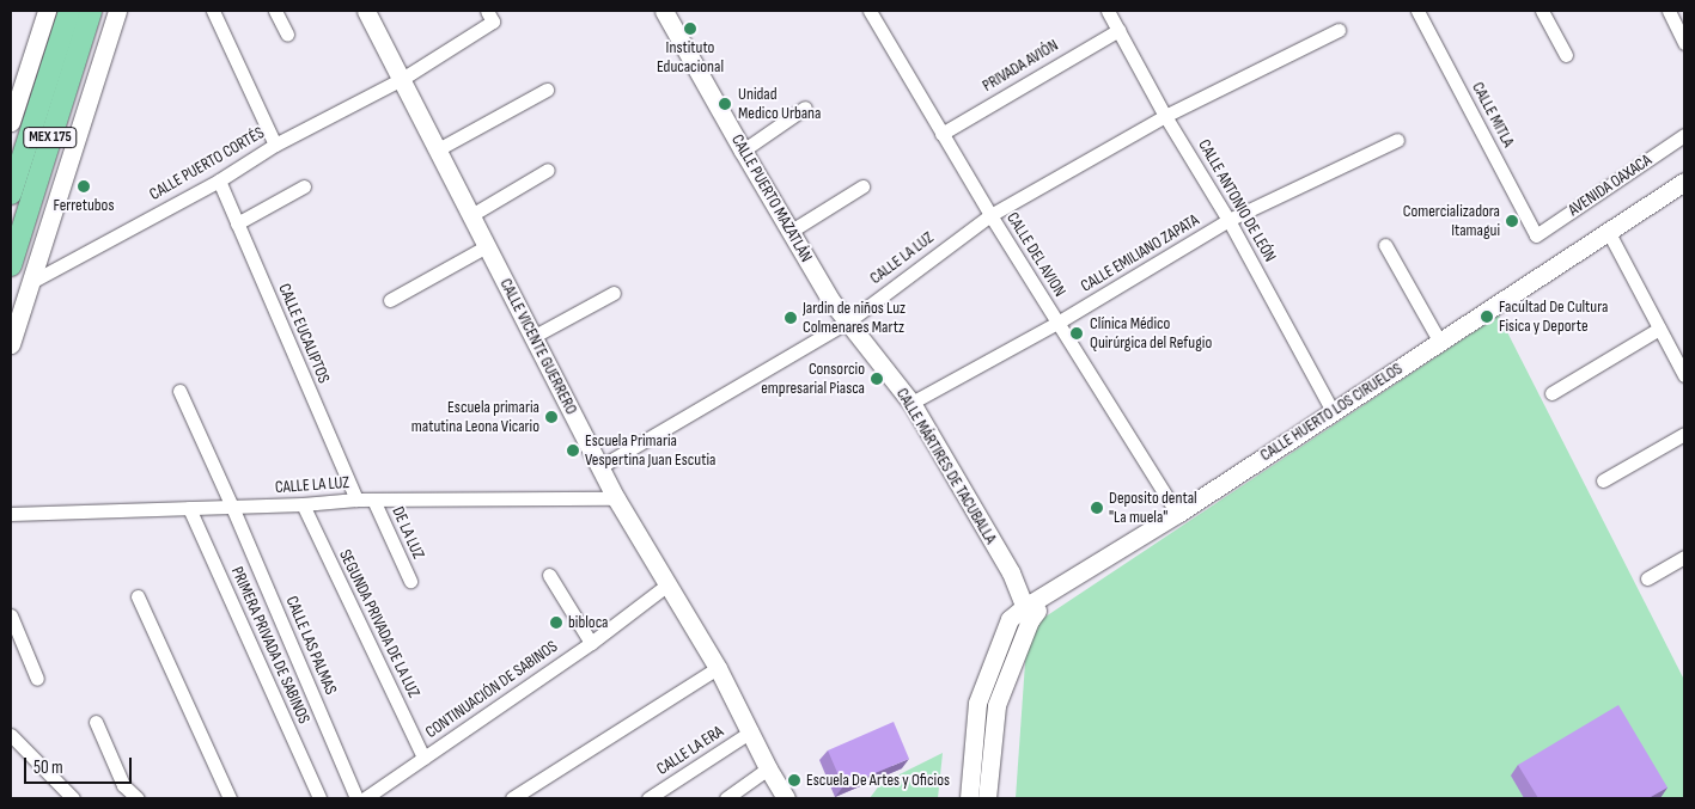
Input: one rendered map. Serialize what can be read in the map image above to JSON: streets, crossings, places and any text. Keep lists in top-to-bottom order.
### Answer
{
  "streets": {
    "main road": ["MEX 175"],
    "street": [
      "PRIVADA AVIÓN",
      "CALLE MITLA",
      "CALLE PUERTO CORTÉS",
      "AVENIDA OAXACA",
      "CALLE PUERTO MAZATLÁN",
      "CALLE ANTONIO DE LEÓN",
      "CALLE EMILIANO ZAPATA",
      "CALLE DEL AVION",
      "CALLE LA LUZ",
      "CALLE EUCALIPTOS",
      "CALLE VICENTE GUERRERO",
      "CALLE HUERTO LOS CIRUELOS",
      "CALLE MÁRTIRES DE TACUBALLA",
      "DE LA LUZ",
      "SEGUNDA PRIVADA DE LA LUZ",
      "PRIMERA PRIVADA DE SABINOS",
      "CALLE LAS PALMAS",
      "CONTINUACIÓN DE SABINOS",
      "CALLE LA ERA"
    ]
  },
  "crossings": [
    ["PRIVADA AVIÓN", "CALLE ANTONIO DE LEÓN"],
    ["PRIVADA AVIÓN", "CALLE DEL AVION"],
    ["CALLE MITLA", "AVENIDA OAXACA"],
    ["CALLE PUERTO CORTÉS", "CALLE EUCALIPTOS"],
    ["CALLE PUERTO CORTÉS", "CALLE VICENTE GUERRERO"],
    ["CALLE PUERTO MAZATLÁN", "CALLE LA LUZ"],
    ["CALLE PUERTO MAZATLÁN", "CALLE MÁRTIRES DE TACUBALLA"],
    ["CALLE ANTONIO DE LEÓN", "CALLE EMILIANO ZAPATA"],
    ["CALLE ANTONIO DE LEÓN", "CALLE LA LUZ"],
    ["CALLE ANTONIO DE LEÓN", "CALLE HUERTO LOS CIRUELOS"],
    ["CALLE EMILIANO ZAPATA", "CALLE DEL AVION"],
    ["CALLE EMILIANO ZAPATA", "CALLE MÁRTIRES DE TACUBALLA"],
    ["CALLE DEL AVION", "CALLE LA LUZ"],
    ["CALLE DEL AVION", "CALLE HUERTO LOS CIRUELOS"],
    ["CALLE LA LUZ", "CALLE EUCALIPTOS"],
    ["CALLE LA LUZ", "CALLE VICENTE GUERRERO"],
    ["CALLE LA LUZ", "CALLE MÁRTIRES DE TACUBALLA"],
    ["CALLE LA LUZ", "DE LA LUZ"],
    ["CALLE LA LUZ", "SEGUNDA PRIVADA DE LA LUZ"],
    ["CALLE LA LUZ", "PRIMERA PRIVADA DE SABINOS"],
    ["CALLE LA LUZ", "CALLE LAS PALMAS"],
    ["CALLE VICENTE GUERRERO", "CONTINUACIÓN DE SABINOS"],
    ["CALLE VICENTE GUERRERO", "CALLE LA ERA"],
    ["CALLE HUERTO LOS CIRUELOS", "CALLE MÁRTIRES DE TACUBALLA"],
    ["SEGUNDA PRIVADA DE LA LUZ", "CONTINUACIÓN DE SABINOS"]
  ],
  "places": [
    "Instituto Educacional",
    "Unidad Medico Urbana",
    "Ferretubos",
    "Comercializadora Itamagui",
    "Facultad De Cultura Fisica y Deporte",
    "Jardin de niños Luz Colmenares Martz",
    "Clínica Médico Quirúrgica del Refugio",
    "Consorcio empresarial Piasca",
    "Escuela primaria matutina Leona Vicario",
    "Escuela Primaria Vespertina Juan Escutia",
    "Deposito dental \"La muela\"",
    "bibloca",
    "Escuela De Artes y Oficios"
  ],
  "scale_bar": "50 m"
}
